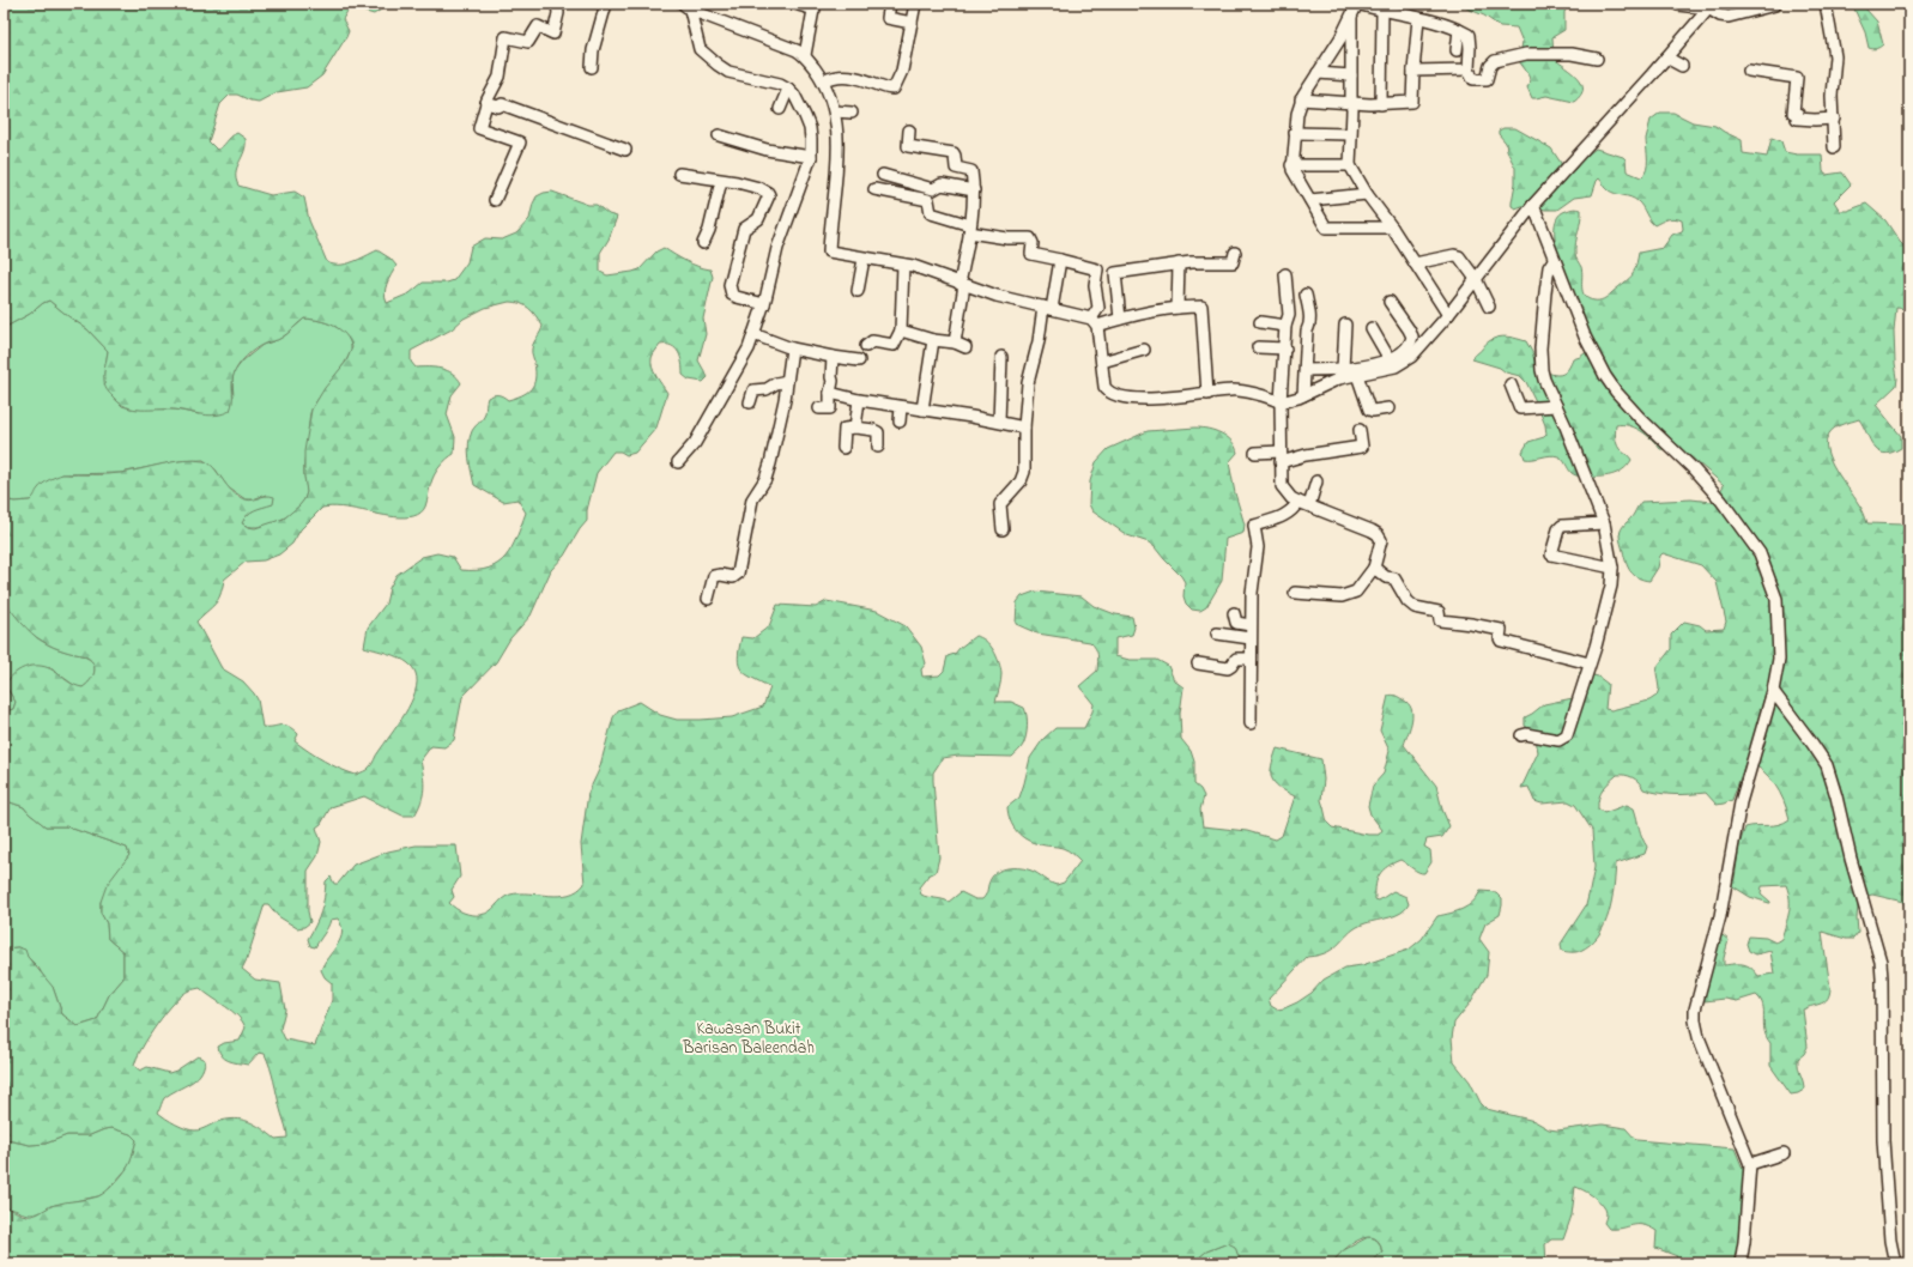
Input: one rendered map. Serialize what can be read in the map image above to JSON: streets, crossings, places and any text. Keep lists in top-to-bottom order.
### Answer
{
  "parks": ["Kawasan Bukit Barisan Baleendah"]
}
